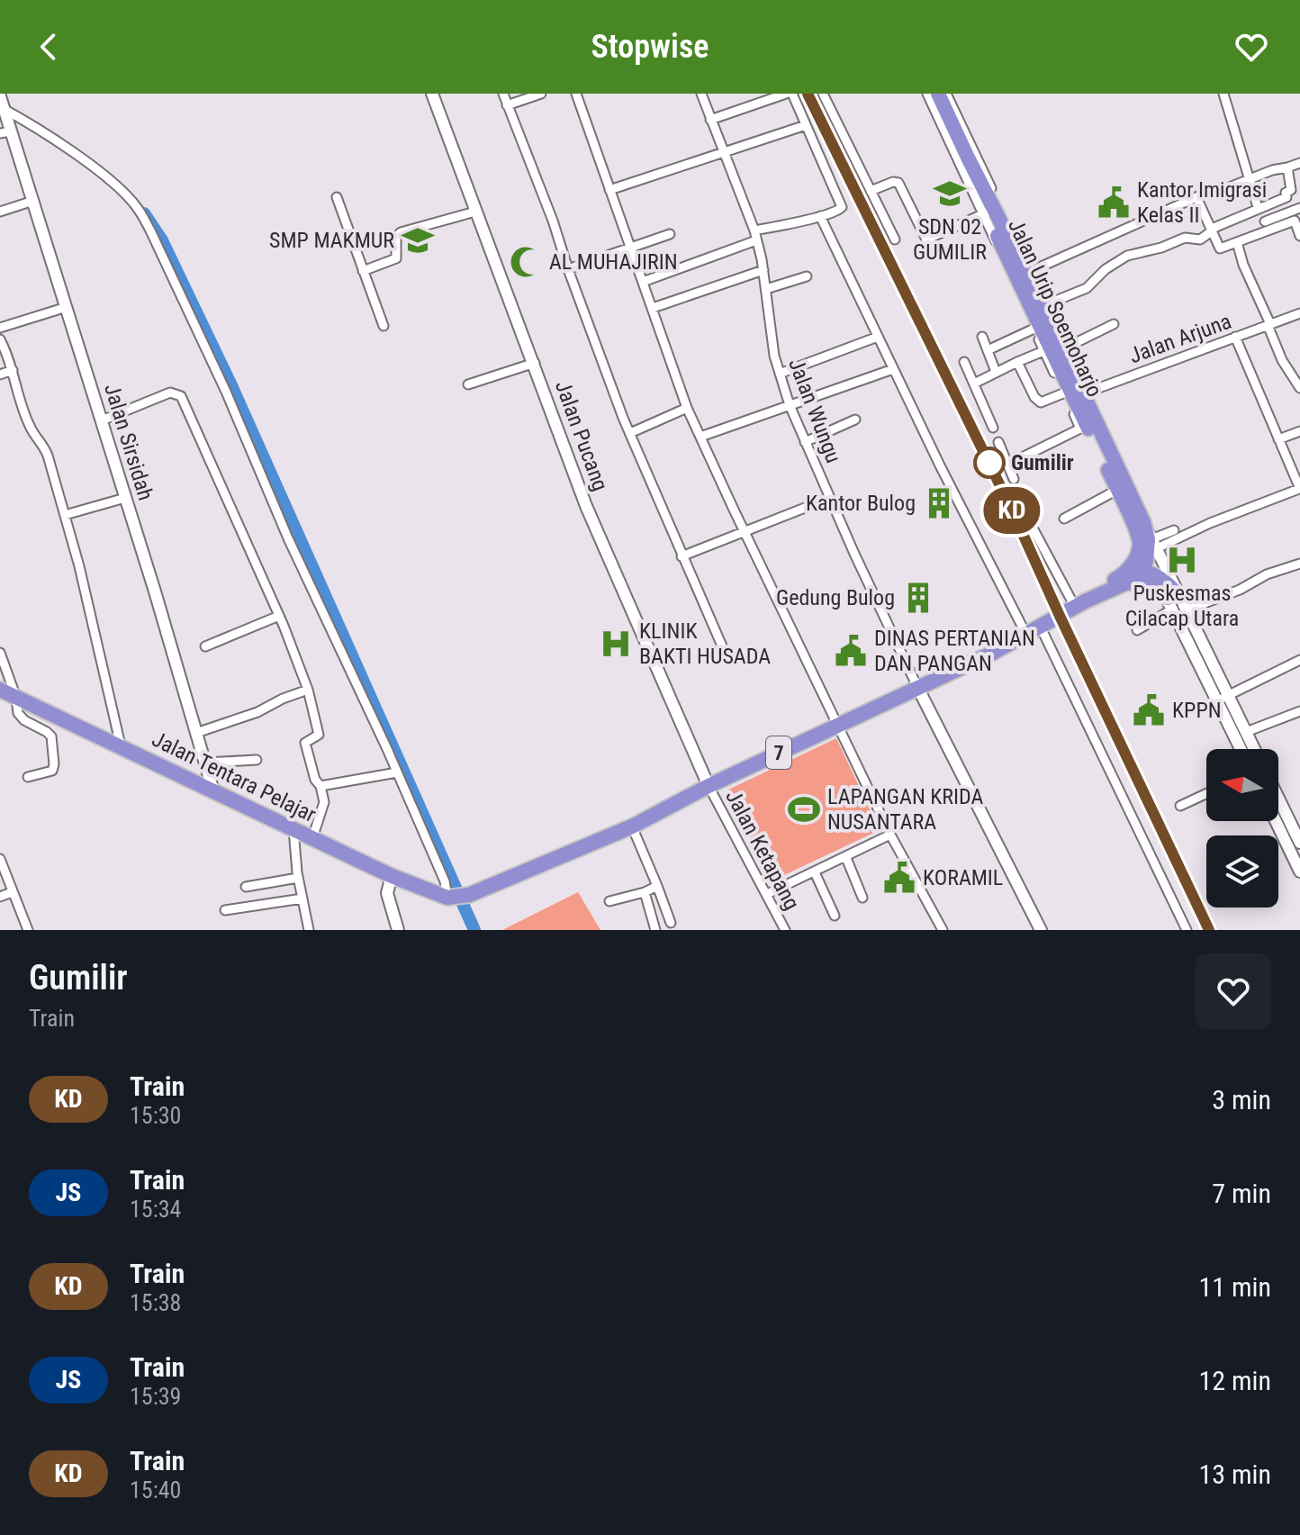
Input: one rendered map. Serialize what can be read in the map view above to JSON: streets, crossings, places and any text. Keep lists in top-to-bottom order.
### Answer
{
  "streets": {
    "highway": ["Jalan Urip Soemoharjo", "7", "Jalan Tentara Pelajar"],
    "street": [
      "Jalan Arjuna",
      "Jalan Wungu",
      "Jalan Pucang",
      "Jalan Sirsidah",
      "Jalan Ketapang"
    ]
  },
  "crossings": [
    ["Jalan Urip Soemoharjo", "Jalan Arjuna"],
    ["Jalan Urip Soemoharjo", "7"],
    ["Jalan Wungu", "7"],
    ["Jalan Pucang", "7"],
    ["Jalan Pucang", "Jalan Ketapang"],
    ["Jalan Sirsidah", "Jalan Tentara Pelajar"],
    ["7", "Jalan Tentara Pelajar"],
    ["7", "Jalan Ketapang"]
  ],
  "places": {
    "school or university": ["SDN 02 GUMILIR", "SMP MAKMUR"],
    "public building": [
      "Kantor Imigrasi Kelas II",
      "DINAS PERTANIAN DAN PANGAN",
      "KPPN",
      "KORAMIL"
    ],
    "mosque": ["AL MUHAJIRIN"],
    "other": ["Gumilir"],
    "building": ["Kantor Bulog", "Gedung Bulog"],
    "hospital": ["Puskesmas Cilacap Utara", "KLINIK BAKTI HUSADA"],
    "sports": ["LAPANGAN KRIDA NUSANTARA"]
  },
  "north": "left",
  "page": {
    "header": "Stopwise",
    "on_map": "KD",
    "heading": ["Gumilir", "Train"],
    "list": [
      {
        "mark": "KD",
        "name": "Train",
        "note": "15:30",
        "value": "3 min"
      },
      {
        "mark": "JS",
        "name": "Train",
        "note": "15:34",
        "value": "7 min"
      },
      {
        "mark": "KD",
        "name": "Train",
        "note": "15:38",
        "value": "11 min"
      },
      {
        "mark": "JS",
        "name": "Train",
        "note": "15:39",
        "value": "12 min"
      },
      {
        "mark": "KD",
        "name": "Train",
        "note": "15:40",
        "value": "13 min"
      }
    ]
  }
}
